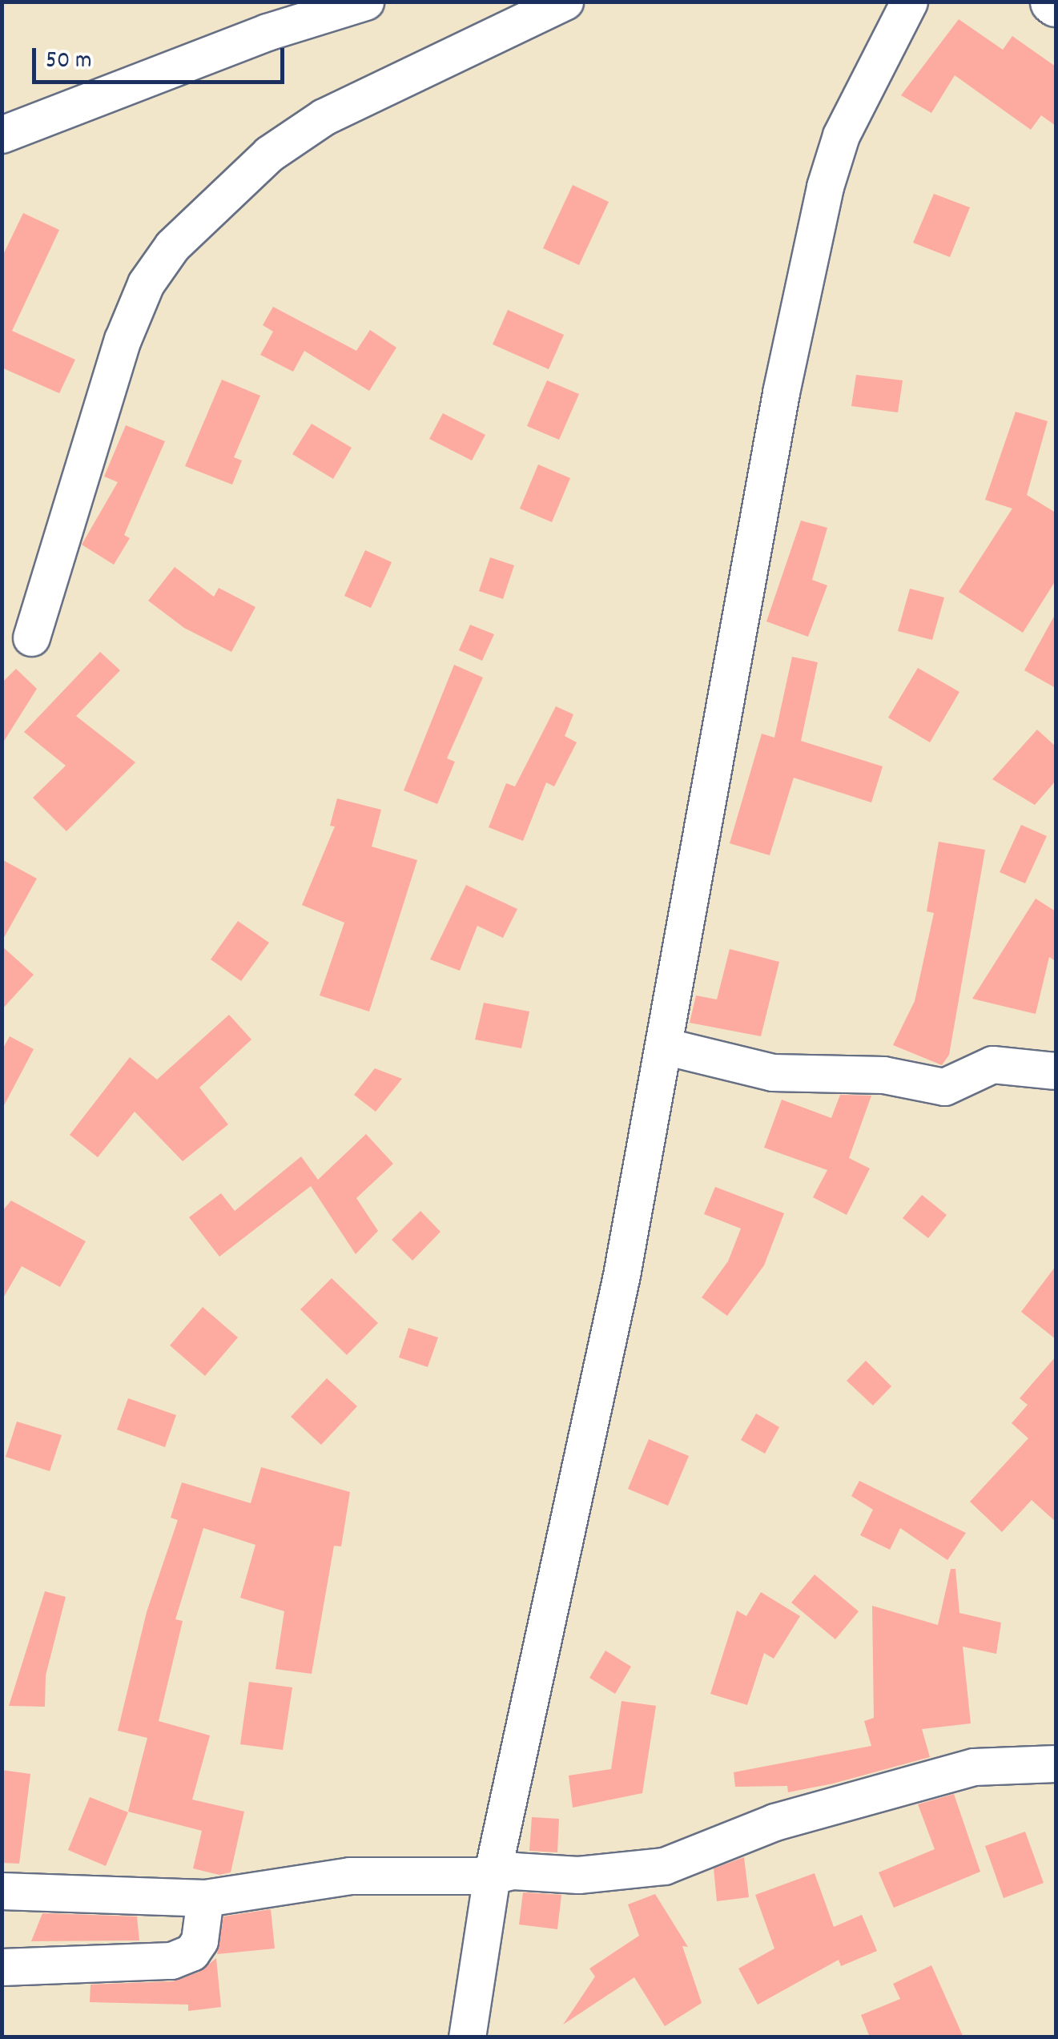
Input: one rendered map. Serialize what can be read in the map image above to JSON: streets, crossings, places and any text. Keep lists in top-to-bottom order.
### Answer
{
  "scale_bar": "50 m"
}
